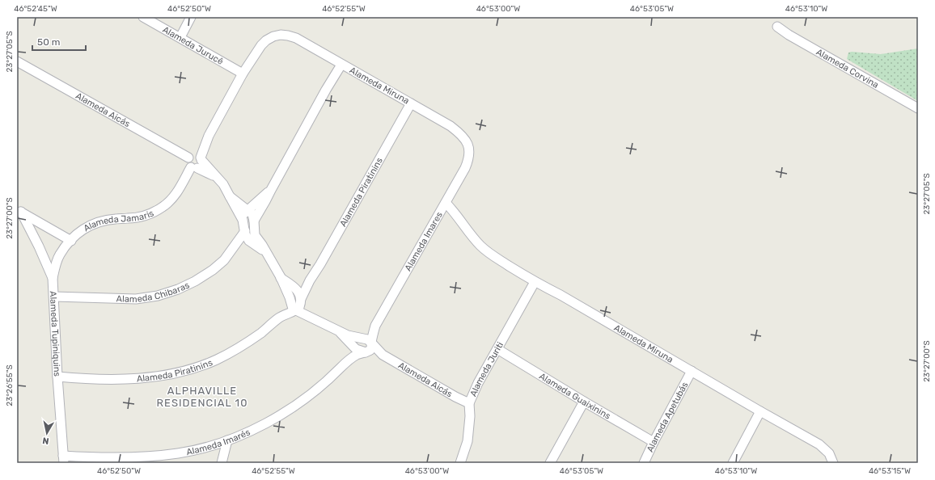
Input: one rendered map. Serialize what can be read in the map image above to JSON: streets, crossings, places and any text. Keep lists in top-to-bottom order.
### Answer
{
  "streets": {
    "street": [
      "Alameda Jurucê",
      "Alameda Corvina",
      "Alameda Miruna",
      "Alameda Aicás",
      "Alameda Piratinins",
      "Alameda Jamaris",
      "Alameda Imares",
      "Alameda Chibaras",
      "Alameda Tupiniquins",
      "Alameda Juriti",
      "Alameda Guaixinins",
      "Alameda Apetubás",
      "Alameda Imarés"
    ]
  },
  "crossings": [
    ["Alameda Jurucê", "Alameda Miruna"],
    ["Alameda Miruna", "Alameda Piratinins"],
    ["Alameda Miruna", "Alameda Imares"],
    ["Alameda Miruna", "Alameda Juriti"],
    ["Alameda Miruna", "Alameda Apetubás"],
    ["Alameda Aicás", "Alameda Piratinins"],
    ["Alameda Aicás", "Alameda Jamaris"],
    ["Alameda Aicás", "Alameda Chibaras"],
    ["Alameda Aicás", "Alameda Juriti"],
    ["Alameda Piratinins", "Alameda Tupiniquins"],
    ["Alameda Jamaris", "Alameda Tupiniquins"],
    ["Alameda Chibaras", "Alameda Tupiniquins"],
    ["Alameda Tupiniquins", "Alameda Imarés"],
    ["Alameda Juriti", "Alameda Guaixinins"],
    ["Alameda Guaixinins", "Alameda Apetubás"]
  ],
  "districts": ["ALPHAVILLE RESIDENCIAL 10"],
  "scale_bar": "50 m",
  "north": "bottom",
  "coordinates": [
    "46°52'45\"W",
    "46°52'50\"W",
    "46°52'55\"W",
    "46°53'00\"W",
    "46°53'05\"W",
    "46°53'10\"W",
    "23°27'05\"S",
    "23°27'00\"S",
    "23°26'55\"S",
    "46°53'15\"W"
  ]
}
